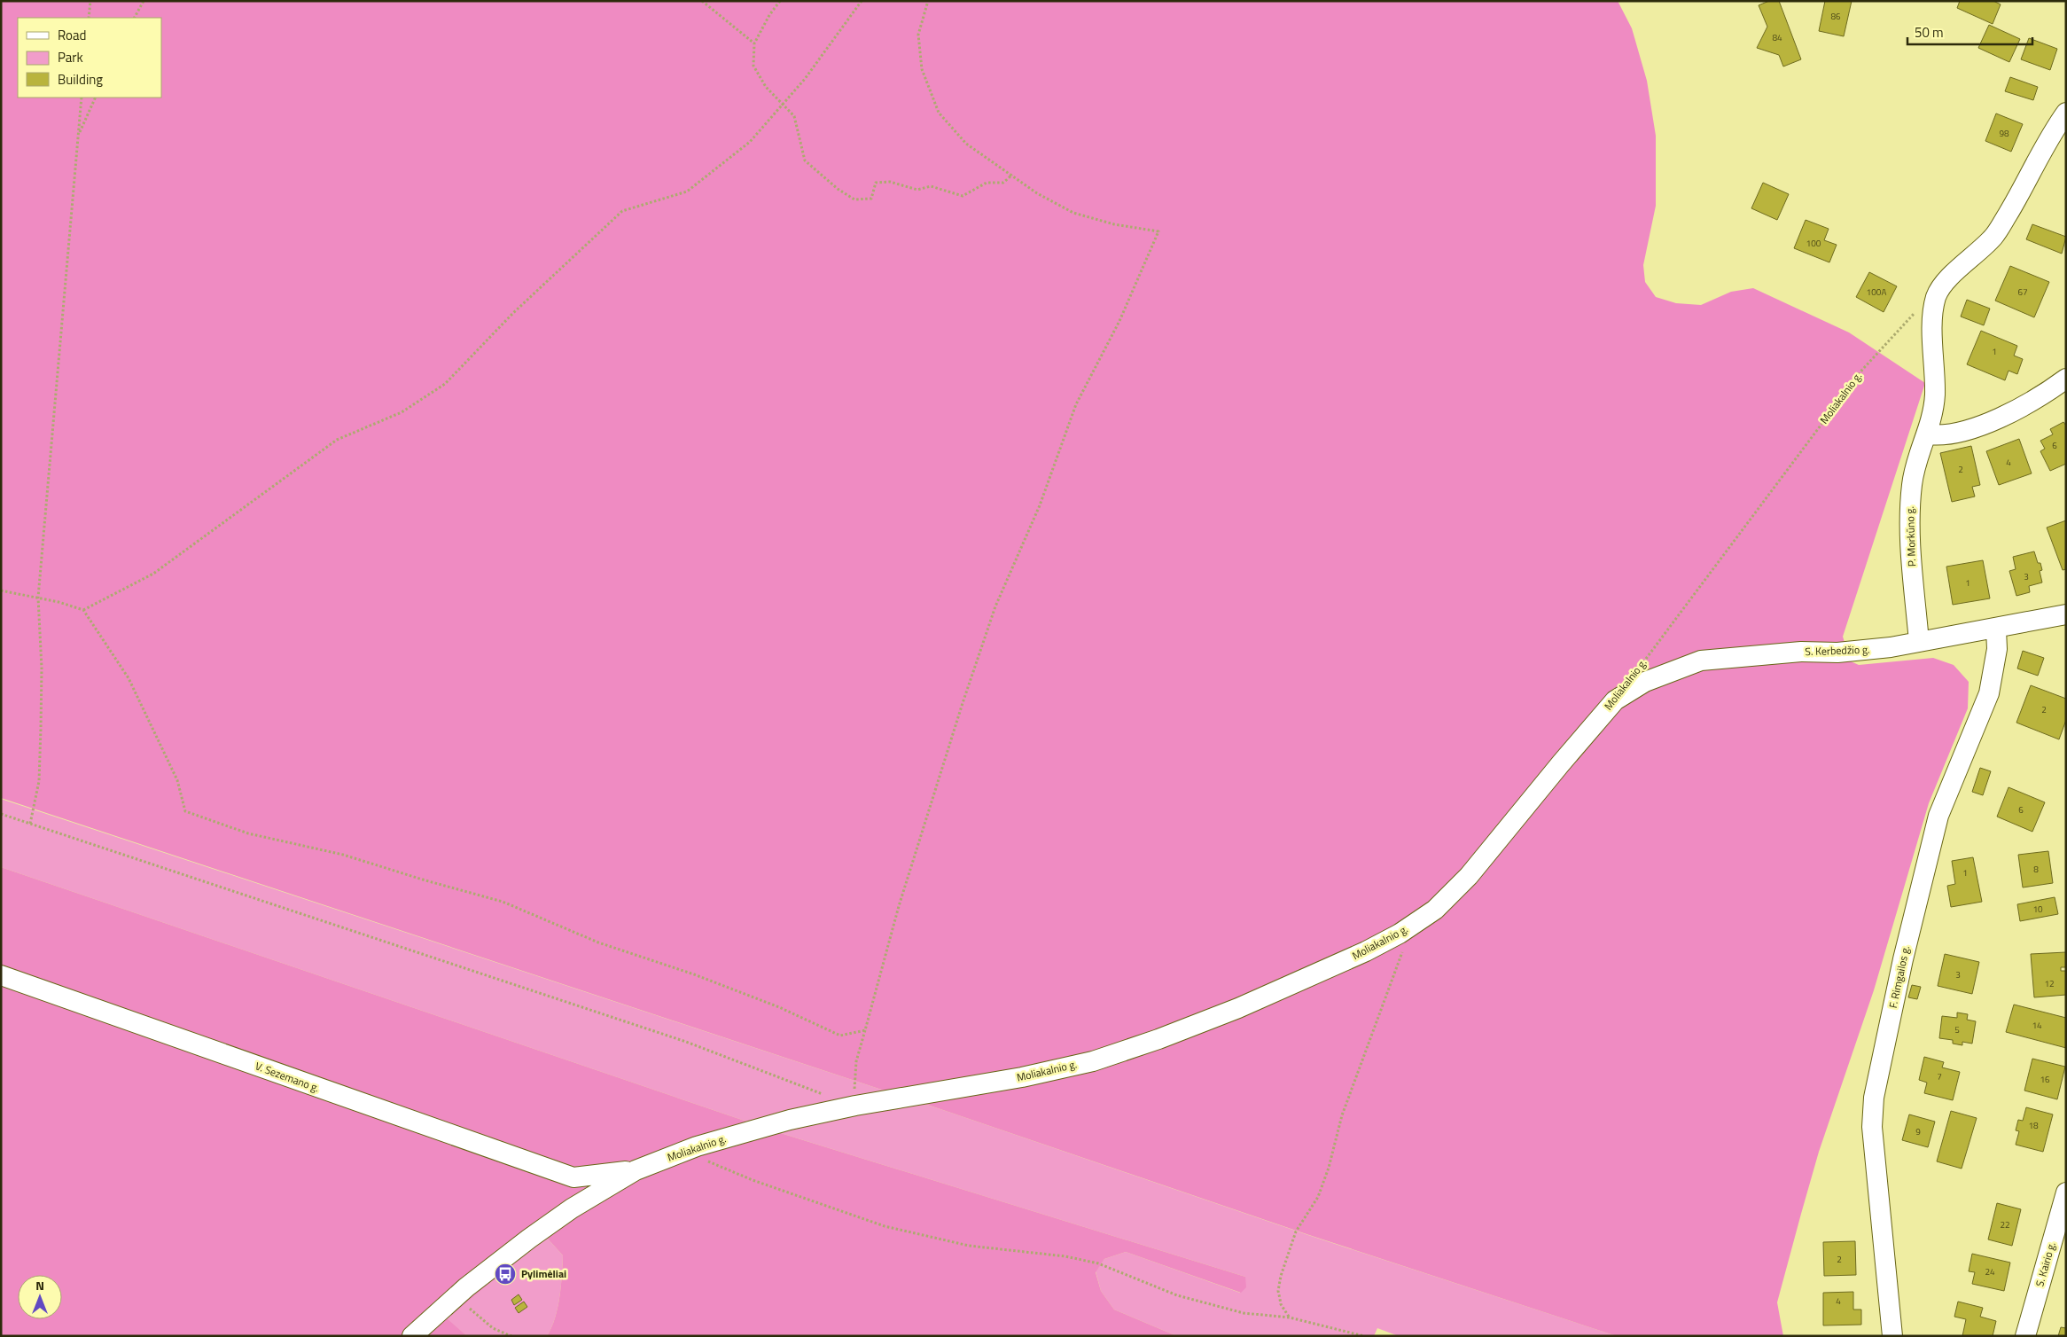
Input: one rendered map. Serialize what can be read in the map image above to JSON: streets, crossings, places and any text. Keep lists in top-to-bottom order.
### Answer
{
  "streets": {
    "street": [
      "Moliakalnio g.",
      "P. Morkūno g.",
      "S. Kerbedžio g.",
      "F. Rimgailos g.",
      "V. Sezemano g.",
      "S. Kairio g."
    ]
  },
  "crossings": [
    ["Moliakalnio g.", "P. Morkūno g."],
    ["Moliakalnio g.", "S. Kerbedžio g."],
    ["Moliakalnio g.", "V. Sezemano g."],
    ["P. Morkūno g.", "S. Kerbedžio g."],
    ["S. Kerbedžio g.", "F. Rimgailos g."]
  ],
  "places": {
    "bus stop": ["Pylimėliai"]
  },
  "house_numbers": [
    "86",
    "84",
    "98",
    "100",
    "100A",
    "67",
    "1",
    "6",
    "4",
    "2",
    "3",
    "1",
    "2",
    "6",
    "8",
    "1",
    "10",
    "3",
    "12",
    "14",
    "5",
    "7",
    "16",
    "18",
    "9",
    "22",
    "2",
    "24",
    "4"
  ],
  "legend": ["Road", "Park", "Building"],
  "scale_bar": "50 m",
  "north": "top"
}
